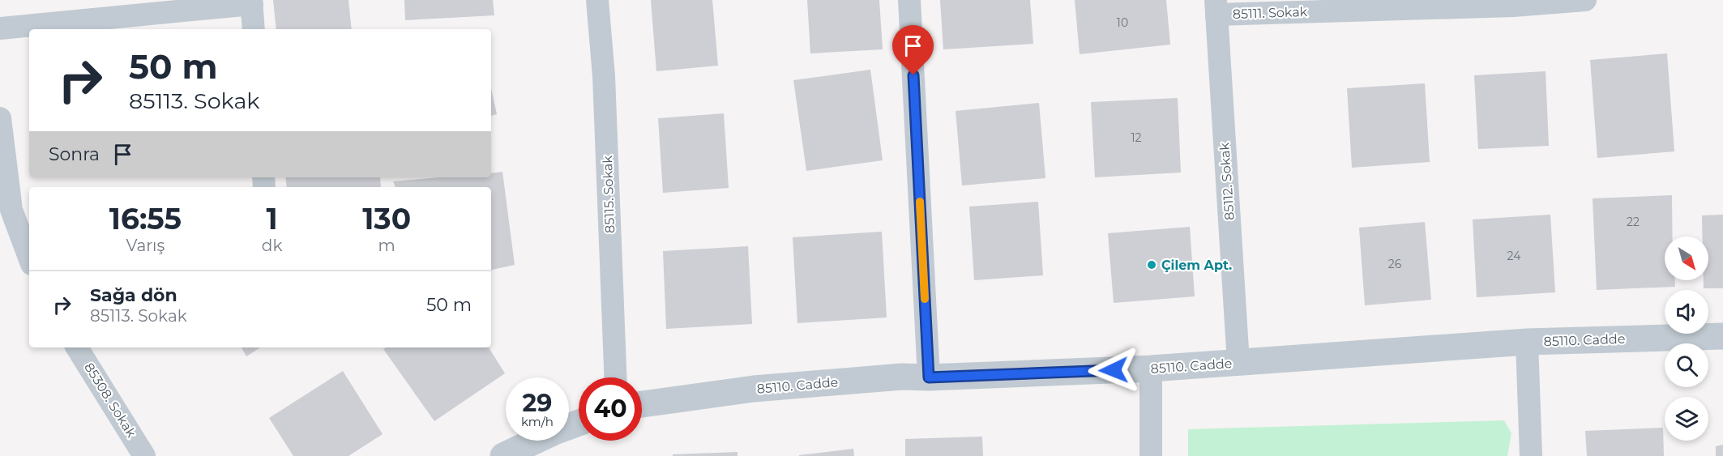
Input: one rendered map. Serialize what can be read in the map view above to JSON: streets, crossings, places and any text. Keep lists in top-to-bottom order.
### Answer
{
  "streets": {
    "street": [
      "85111. Sokak",
      "85112. Sokak",
      "85115. Sokak",
      "85110. Cadde",
      "85308. Sokak"
    ]
  },
  "crossings": [
    ["85111. Sokak", "85112. Sokak"],
    ["85112. Sokak", "85110. Cadde"]
  ],
  "places": ["Çilem Apt."],
  "house_numbers": [
    "10",
    "12",
    "22",
    "24",
    "26"
  ],
  "north": "bottom right",
  "page": {
    "turn": ["50 m", "85113. Sokak"],
    "then": "Sonra",
    "eta": [
      "16:55",
      "Varış",
      "1",
      "dk",
      "130",
      "m"
    ],
    "list": [
      {
        "name": "Sağa dön",
        "note": "85113. Sokak",
        "value": "50 m"
      }
    ],
    "speed": "29 km/h",
    "limit": "40"
  }
}
